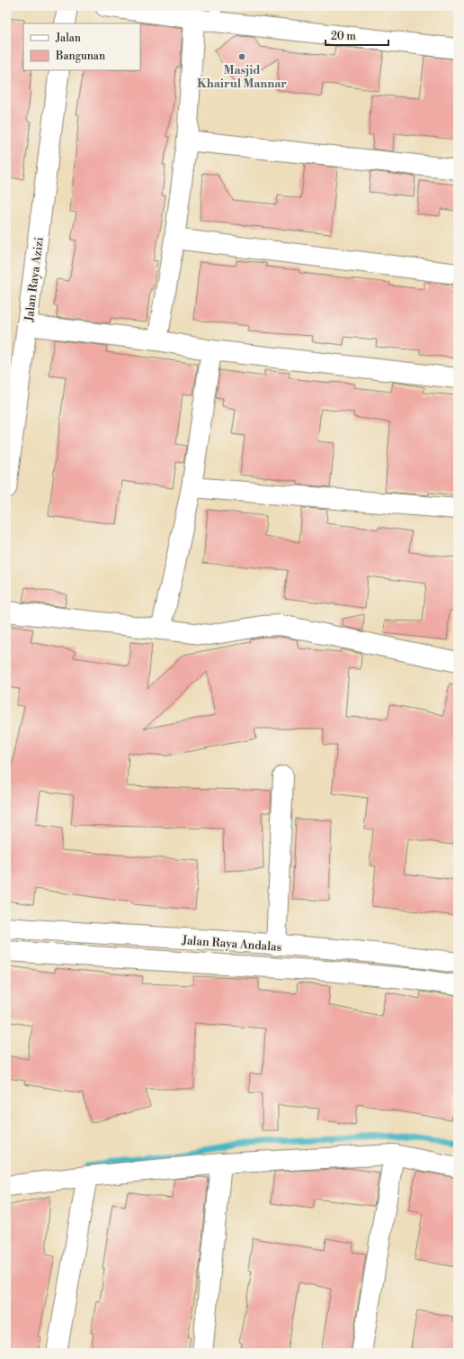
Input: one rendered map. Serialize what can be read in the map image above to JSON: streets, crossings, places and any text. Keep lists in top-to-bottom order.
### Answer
{
  "streets": {
    "street": ["Jalan Raya Azizi", "Jalan Raya Andalas"]
  },
  "places": ["Masjid Khairul Mannar"],
  "legend": ["Jalan", "Bangunan"],
  "scale_bar": "20 m"
}
